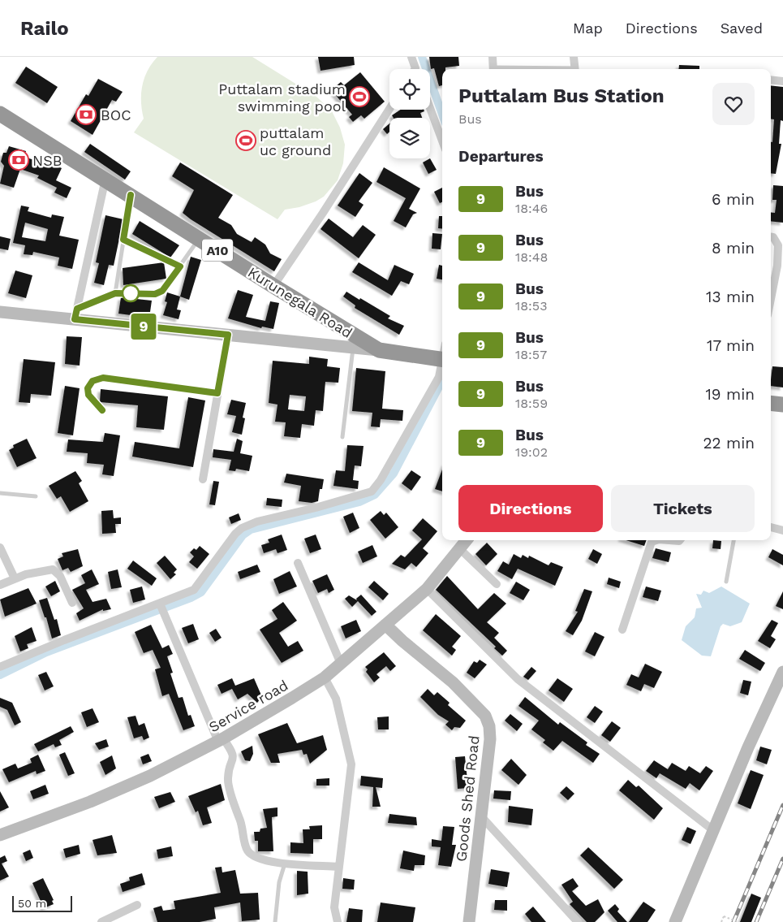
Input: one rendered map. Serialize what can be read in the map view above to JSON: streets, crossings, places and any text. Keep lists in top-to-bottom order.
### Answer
{
  "streets": {
    "highway": ["A10", "Kurunegala Road"],
    "street": ["Service road", "Goods Shed Road"]
  },
  "crossings": [
    ["Service road", "Goods Shed Road"]
  ],
  "places": {
    "sports": ["Puttalam stadium swimming pool", "puttalam uc ground"],
    "bank": ["BOC", "NSB"]
  },
  "lines": ["bus line 9"],
  "scale_bar": "50 m",
  "page": {
    "header": "Railo",
    "nav": ["Map", "Directions", "Saved"],
    "on_map": "9",
    "heading": [
      ["Puttalam Bus Station", "Bus"],
      "Departures"
    ],
    "list": [
      {
        "mark": "9",
        "name": "Bus",
        "note": "18:46",
        "value": "6 min"
      },
      {
        "mark": "9",
        "name": "Bus",
        "note": "18:48",
        "value": "8 min"
      },
      {
        "mark": "9",
        "name": "Bus",
        "note": "18:53",
        "value": "13 min"
      },
      {
        "mark": "9",
        "name": "Bus",
        "note": "18:57",
        "value": "17 min"
      },
      {
        "mark": "9",
        "name": "Bus",
        "note": "18:59",
        "value": "19 min"
      },
      {
        "mark": "9",
        "name": "Bus",
        "note": "19:02",
        "value": "22 min"
      }
    ],
    "buttons": ["Directions", "Tickets"],
    "scale": "50 m"
  }
}
